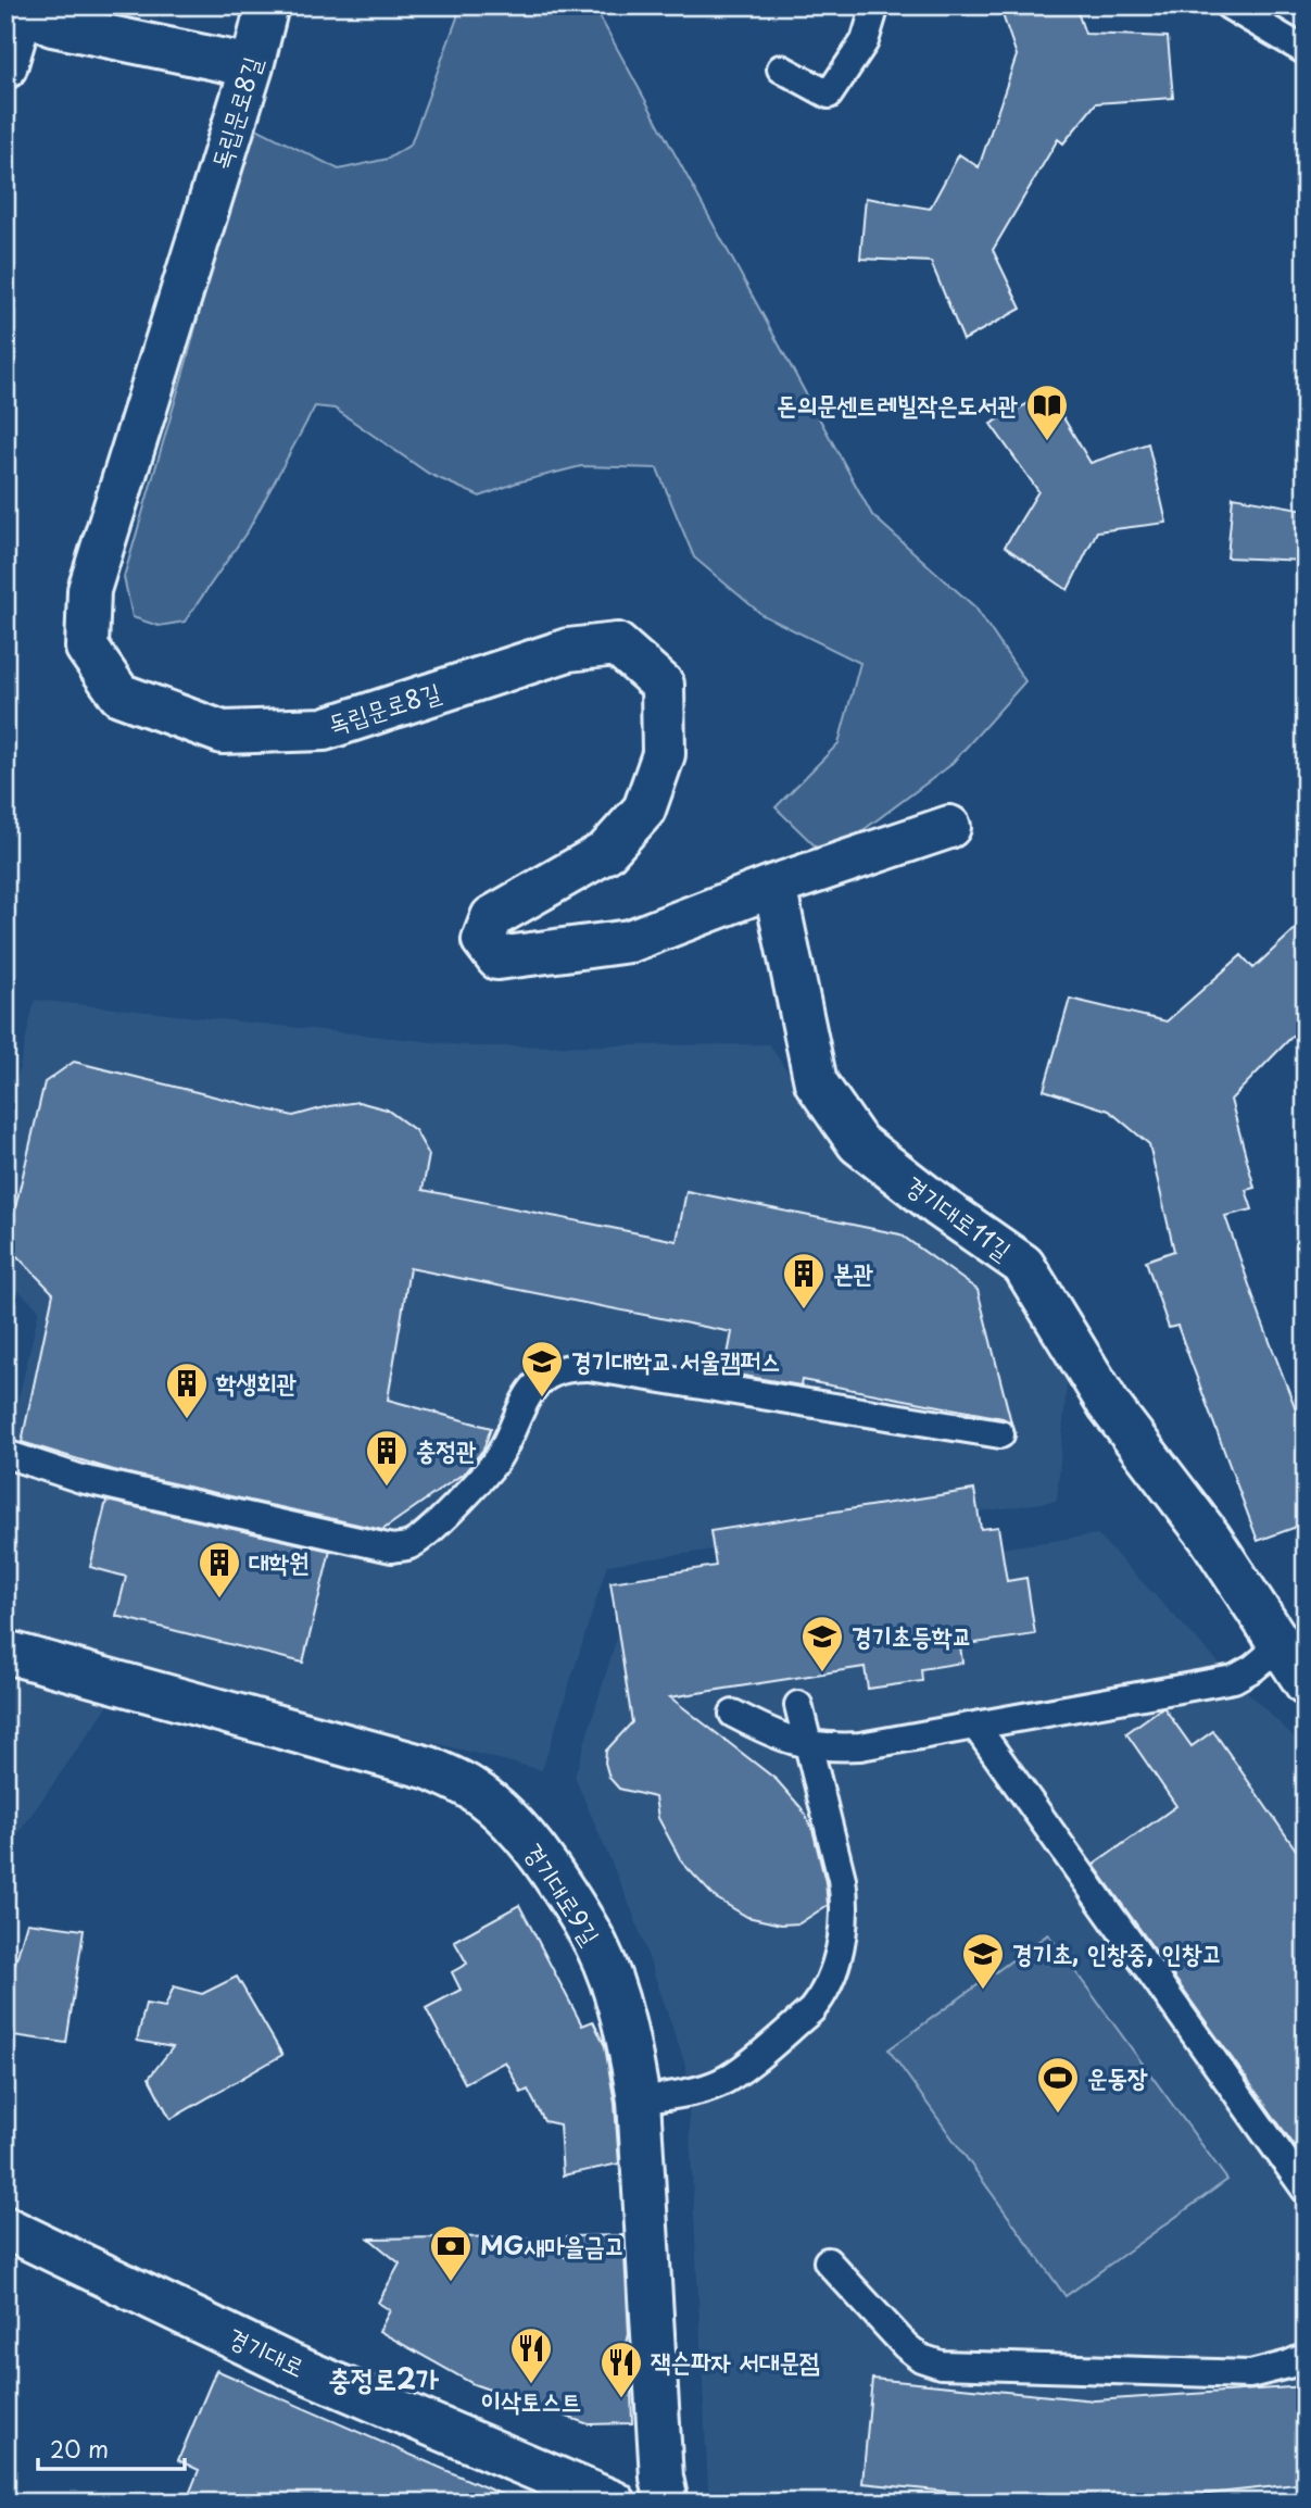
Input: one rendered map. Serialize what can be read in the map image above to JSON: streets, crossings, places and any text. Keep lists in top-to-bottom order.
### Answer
{
  "streets": {
    "street": [
      "독립문로8길",
      "경기대로11길",
      "경기대로9길",
      "경기대로"
    ]
  },
  "crossings": [
    ["독립문로8길", "경기대로11길"]
  ],
  "districts": ["충정로2가"],
  "places": {
    "library": ["돈의문센트레빌작은도서관"],
    "building": [
      "본관",
      "학생회관",
      "충정관",
      "대학원"
    ],
    "school or university": ["경기대학교 서울캠퍼스", "경기초등학교", "경기초, 인창중, 인창고"],
    "sports": ["운동장"],
    "bank": ["MG새마을금고"],
    "restaurant": ["이삭토스트", "잭슨파자 서대문점"]
  },
  "scale_bar": "20 m"
}
